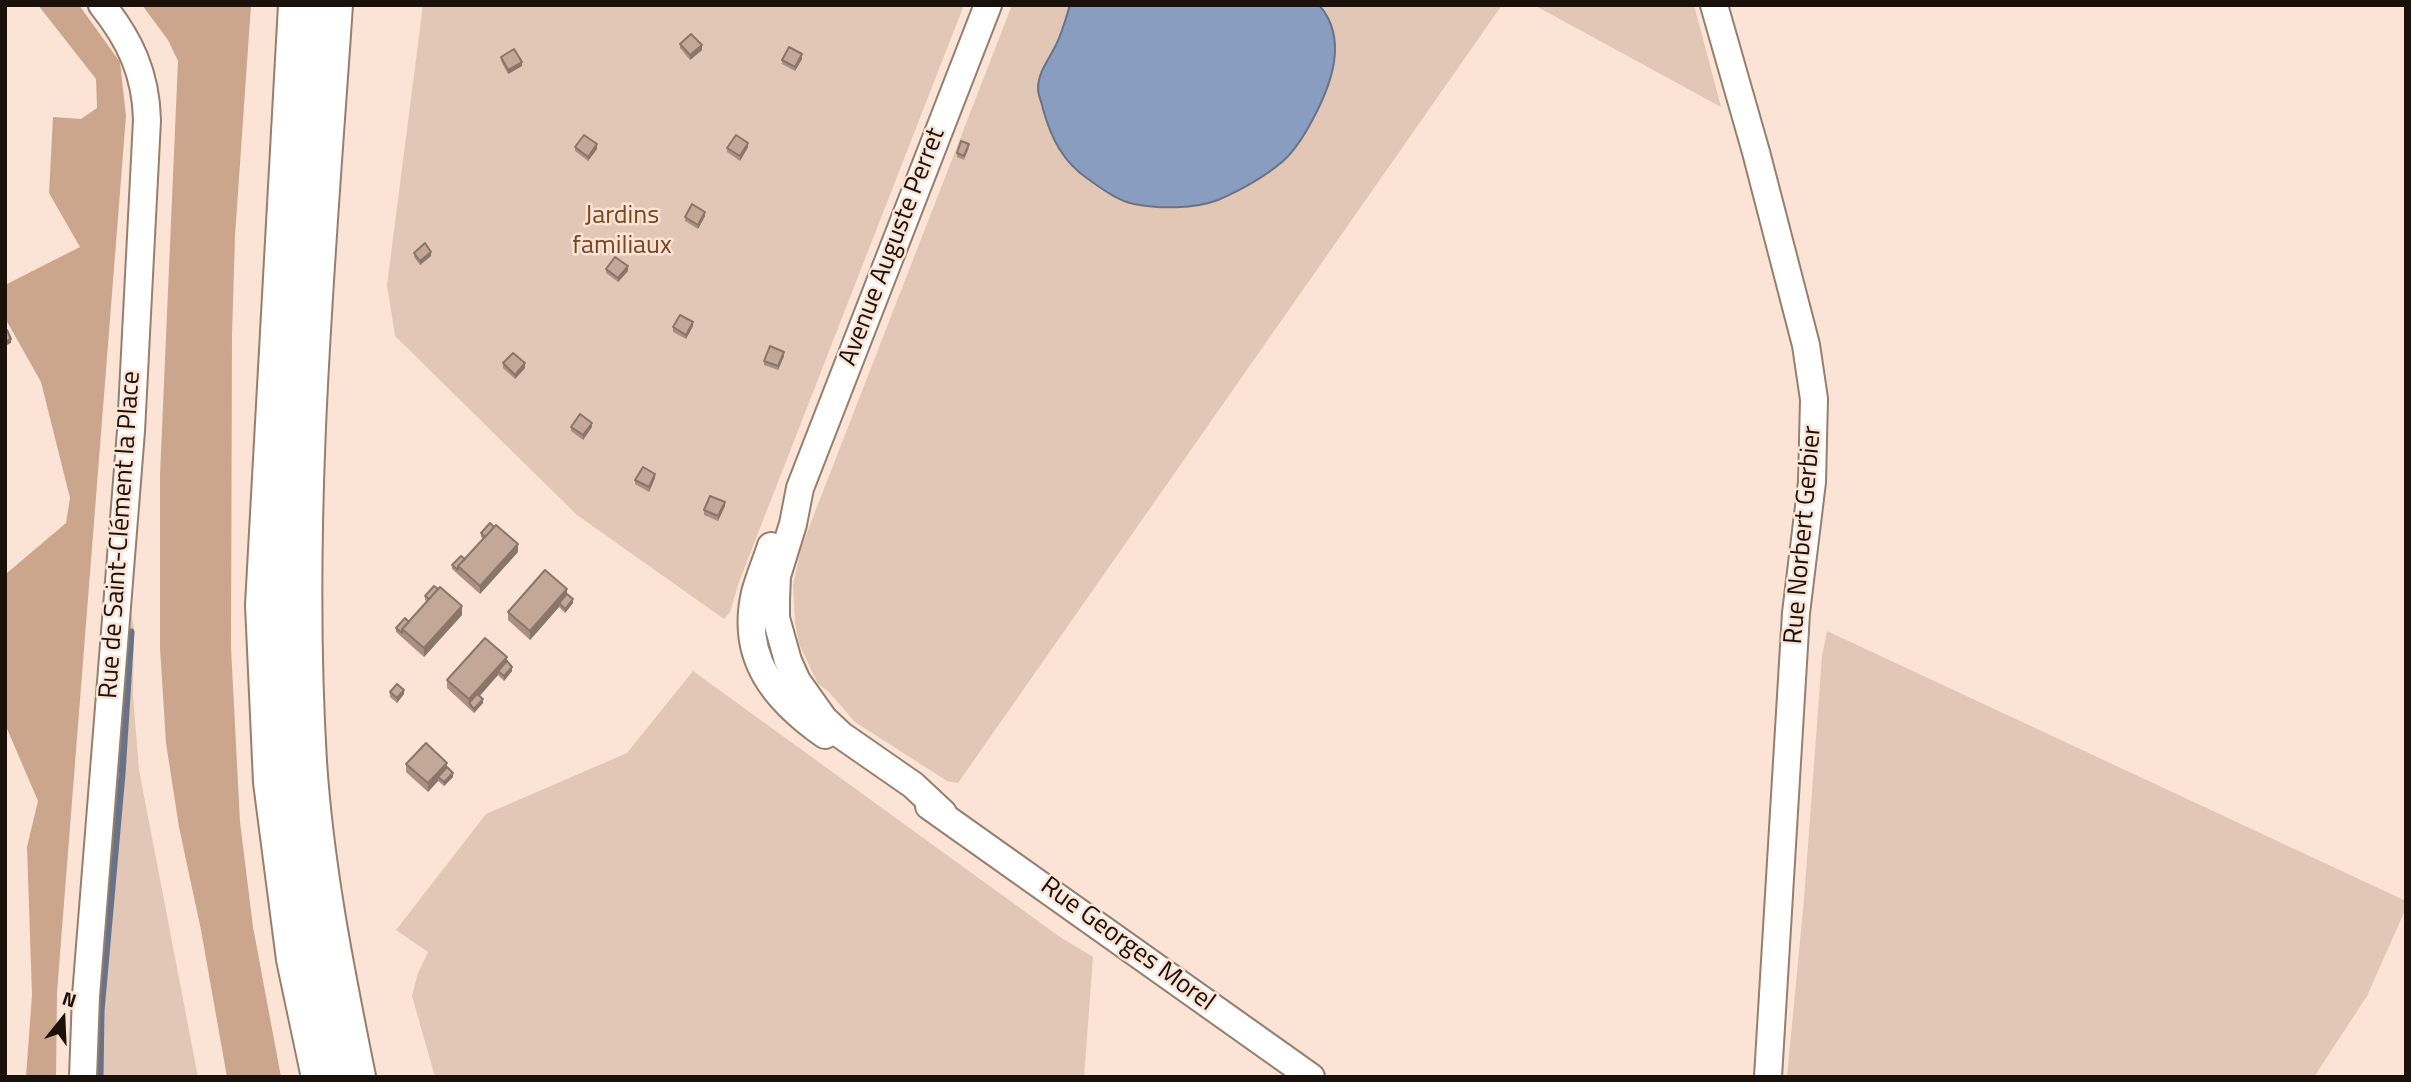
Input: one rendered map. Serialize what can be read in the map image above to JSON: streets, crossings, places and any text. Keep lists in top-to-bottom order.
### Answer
{
  "streets": {
    "street": [
      "Avenue Auguste Perret",
      "Rue de Saint-Clément la Place",
      "Rue Norbert Gerbier",
      "Rue Georges Morel"
    ]
  },
  "crossings": [
    ["Avenue Auguste Perret", "Rue Georges Morel"]
  ],
  "parks": ["Jardins familiaux"],
  "north": "top"
}
